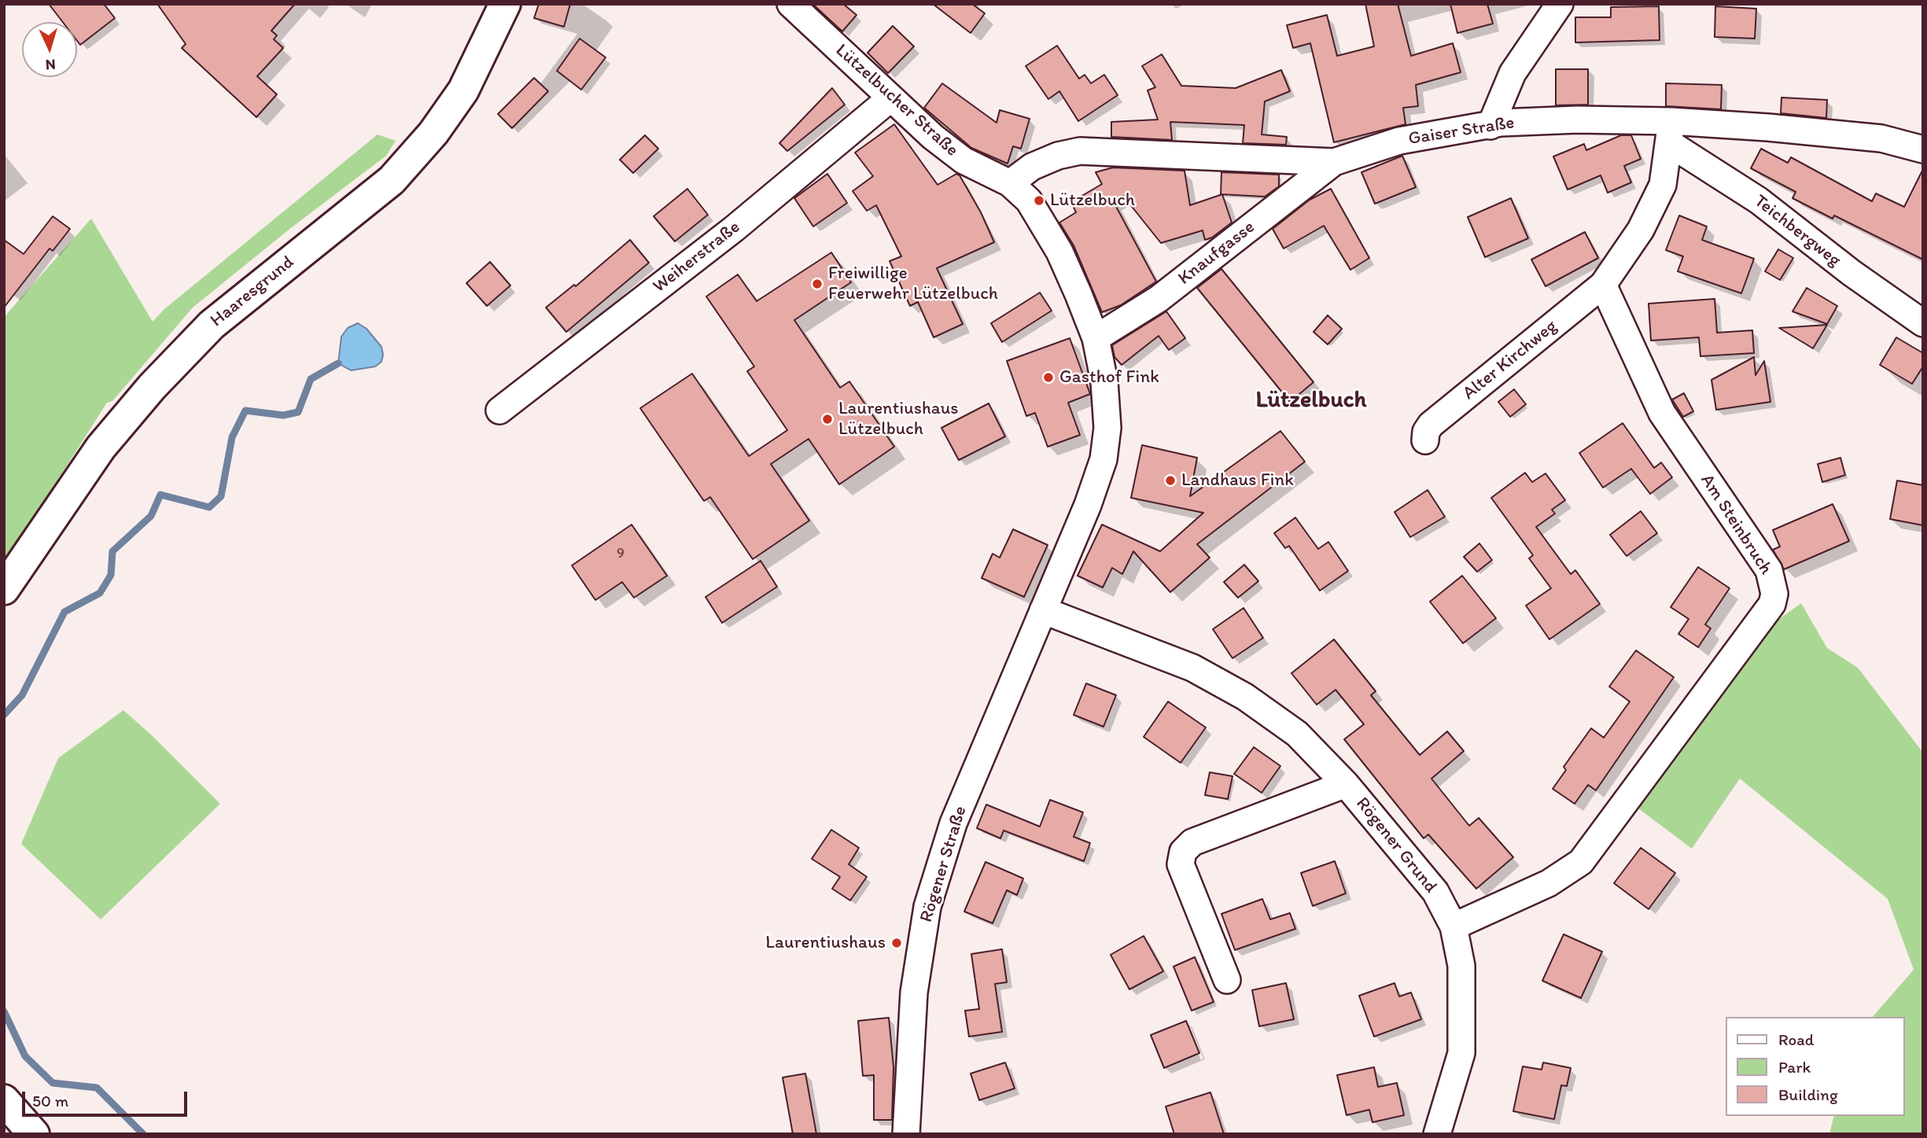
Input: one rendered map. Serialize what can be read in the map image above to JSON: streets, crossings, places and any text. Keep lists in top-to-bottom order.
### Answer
{
  "streets": {
    "street": [
      "Lützelbucher Straße",
      "Gaiser Straße",
      "Teichbergweg",
      "Knaufgasse",
      "Weiherstraße",
      "Haaresgrund",
      "Alter Kirchweg",
      "Am Steinbruch",
      "Rögener Grund",
      "Rögener Straße"
    ]
  },
  "crossings": [
    ["Lützelbucher Straße", "Gaiser Straße"],
    ["Lützelbucher Straße", "Knaufgasse"],
    ["Lützelbucher Straße", "Weiherstraße"],
    ["Lützelbucher Straße", "Rögener Grund"],
    ["Lützelbucher Straße", "Rögener Straße"],
    ["Gaiser Straße", "Teichbergweg"],
    ["Gaiser Straße", "Knaufgasse"],
    ["Alter Kirchweg", "Am Steinbruch"],
    ["Am Steinbruch", "Rögener Grund"],
    ["Rögener Grund", "Rögener Straße"]
  ],
  "districts": ["Lützelbuch"],
  "places": [
    "Lützelbuch",
    "Freiwillige Feuerwehr Lützelbuch",
    "Gasthof Fink",
    "Laurentiushaus Lützelbuch",
    "Landhaus Fink",
    "Laurentiushaus"
  ],
  "house_numbers": ["9"],
  "legend": ["Road", "Park", "Building"],
  "scale_bar": "50 m",
  "north": "bottom"
}
